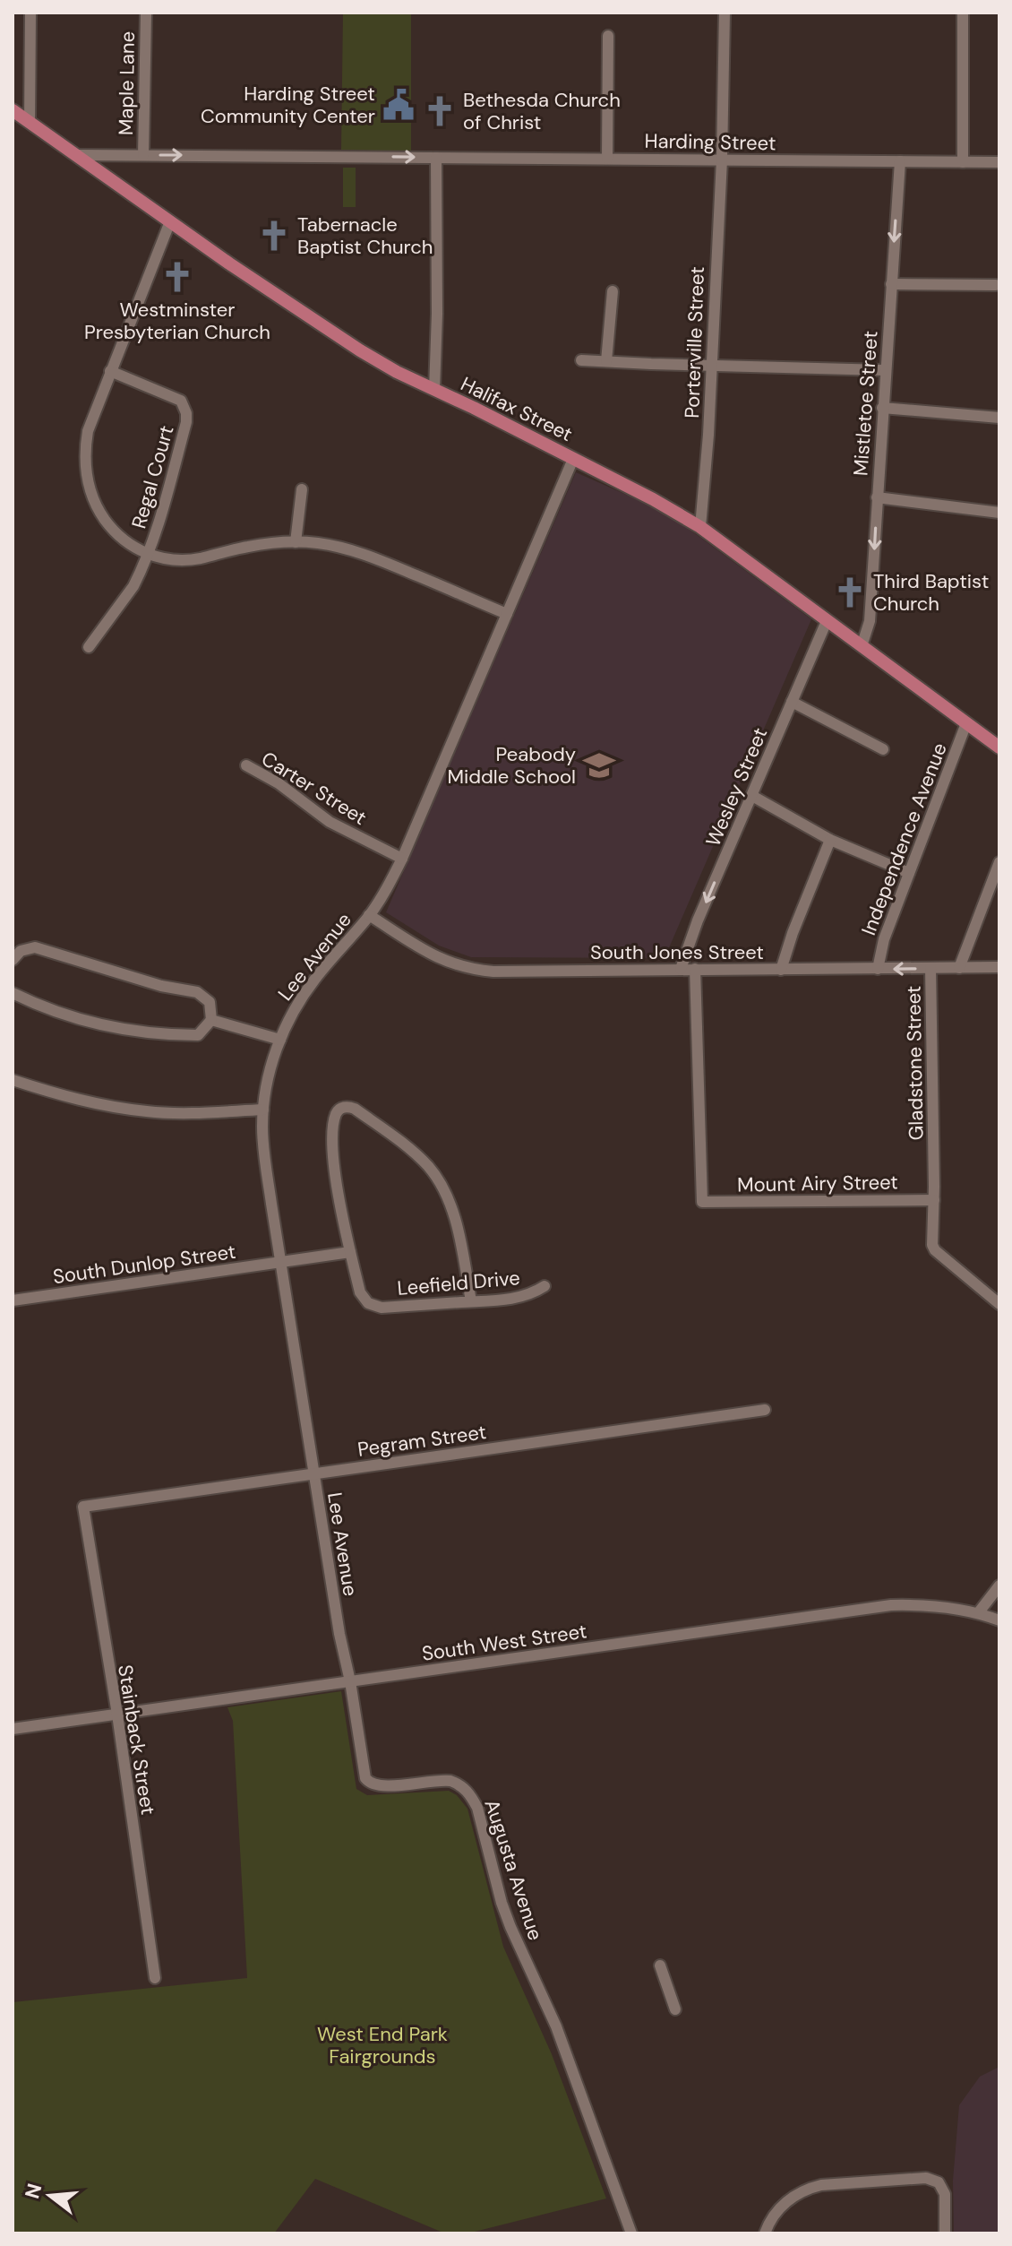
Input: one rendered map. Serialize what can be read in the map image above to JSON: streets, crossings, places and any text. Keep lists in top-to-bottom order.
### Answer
{
  "streets": {
    "main road": ["Halifax Street"],
    "street": [
      "Maple Lane",
      "Harding Street",
      "Porterville Street",
      "Mistletoe Street",
      "Regal Court",
      "Wesley Street",
      "Carter Street",
      "Independence Avenue",
      "South Jones Street",
      "Lee Avenue",
      "Gladstone Street",
      "Mount Airy Street",
      "South Dunlop Street",
      "Leefield Drive",
      "Pegram Street",
      "South West Street",
      "Stainback Street",
      "Augusta Avenue"
    ]
  },
  "crossings": [
    ["Maple Lane", "Harding Street"],
    ["Harding Street", "Porterville Street"],
    ["Harding Street", "Mistletoe Street"],
    ["Harding Street", "Halifax Street"],
    ["Porterville Street", "Halifax Street"],
    ["Mistletoe Street", "Halifax Street"],
    ["Halifax Street", "Wesley Street"],
    ["Halifax Street", "Independence Avenue"],
    ["Halifax Street", "Lee Avenue"],
    ["Wesley Street", "South Jones Street"],
    ["Carter Street", "Lee Avenue"],
    ["Independence Avenue", "South Jones Street"],
    ["South Jones Street", "Lee Avenue"],
    ["South Jones Street", "Gladstone Street"],
    ["South Jones Street", "Mount Airy Street"],
    ["Lee Avenue", "South Dunlop Street"],
    ["Lee Avenue", "Pegram Street"],
    ["Lee Avenue", "South West Street"],
    ["Lee Avenue", "Augusta Avenue"],
    ["Gladstone Street", "Mount Airy Street"],
    ["South Dunlop Street", "Leefield Drive"],
    ["Pegram Street", "Stainback Street"],
    ["South West Street", "Stainback Street"],
    ["South West Street", "Augusta Avenue"]
  ],
  "one_way": ["Mistletoe Street"],
  "parks": ["West End Park Fairgrounds"],
  "places": {
    "public building": ["Harding Street Community Center"],
    "church": [
      "Bethesda Church of Christ",
      "Tabernacle Baptist Church",
      "Westminster Presbyterian Church",
      "Third Baptist Church"
    ],
    "school or university": ["Peabody Middle School"]
  },
  "north": "left"
}
